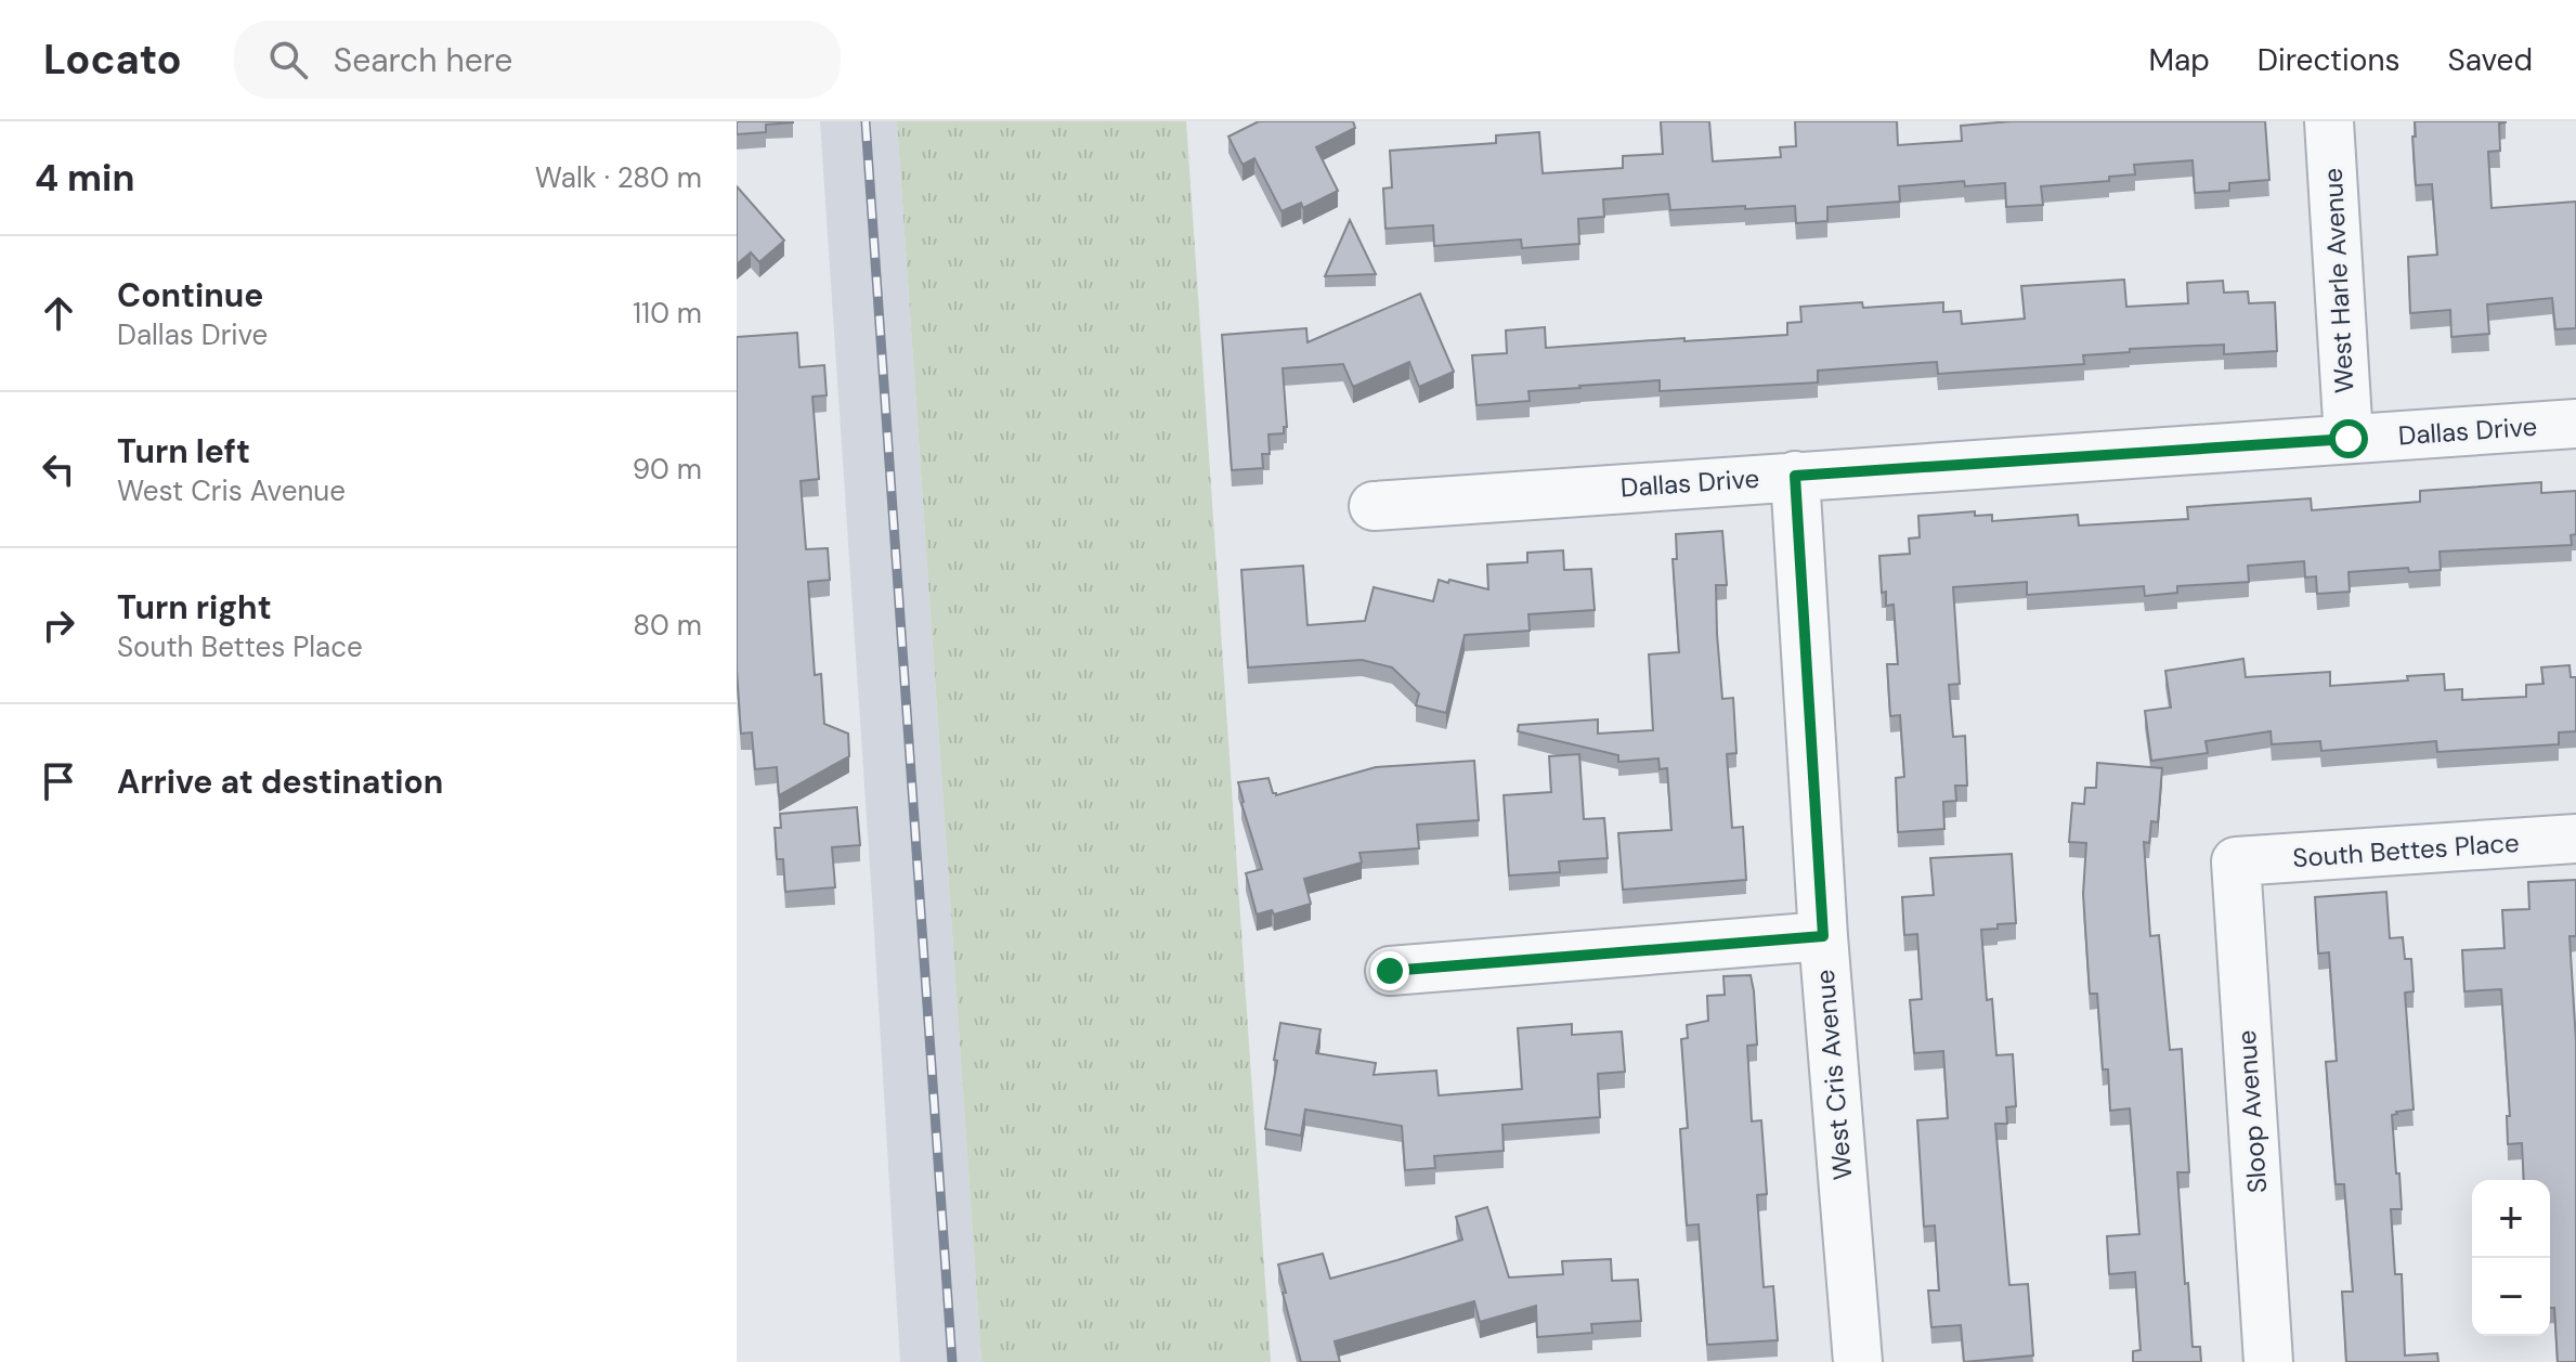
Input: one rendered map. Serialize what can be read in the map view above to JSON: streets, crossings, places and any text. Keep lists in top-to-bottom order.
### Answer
{
  "streets": {
    "street": [
      "West Harle Avenue",
      "Dallas Drive",
      "South Bettes Place",
      "West Cris Avenue",
      "Sloop Avenue"
    ]
  },
  "crossings": [
    ["West Harle Avenue", "Dallas Drive"],
    ["Dallas Drive", "West Cris Avenue"],
    ["South Bettes Place", "Sloop Avenue"]
  ],
  "page": {
    "header": "Locato",
    "search": "Search here",
    "nav": ["Map", "Directions", "Saved"],
    "heading": ["4 min", "Walk · 280 m"],
    "list": [
      ["Continue", "Dallas Drive", "110 m"],
      ["Turn left", "West Cris Avenue", "90 m"],
      ["Turn right", "South Bettes Place", "80 m"],
      "Arrive at destination"
    ],
    "map_buttons": ["+", "−"]
  }
}
